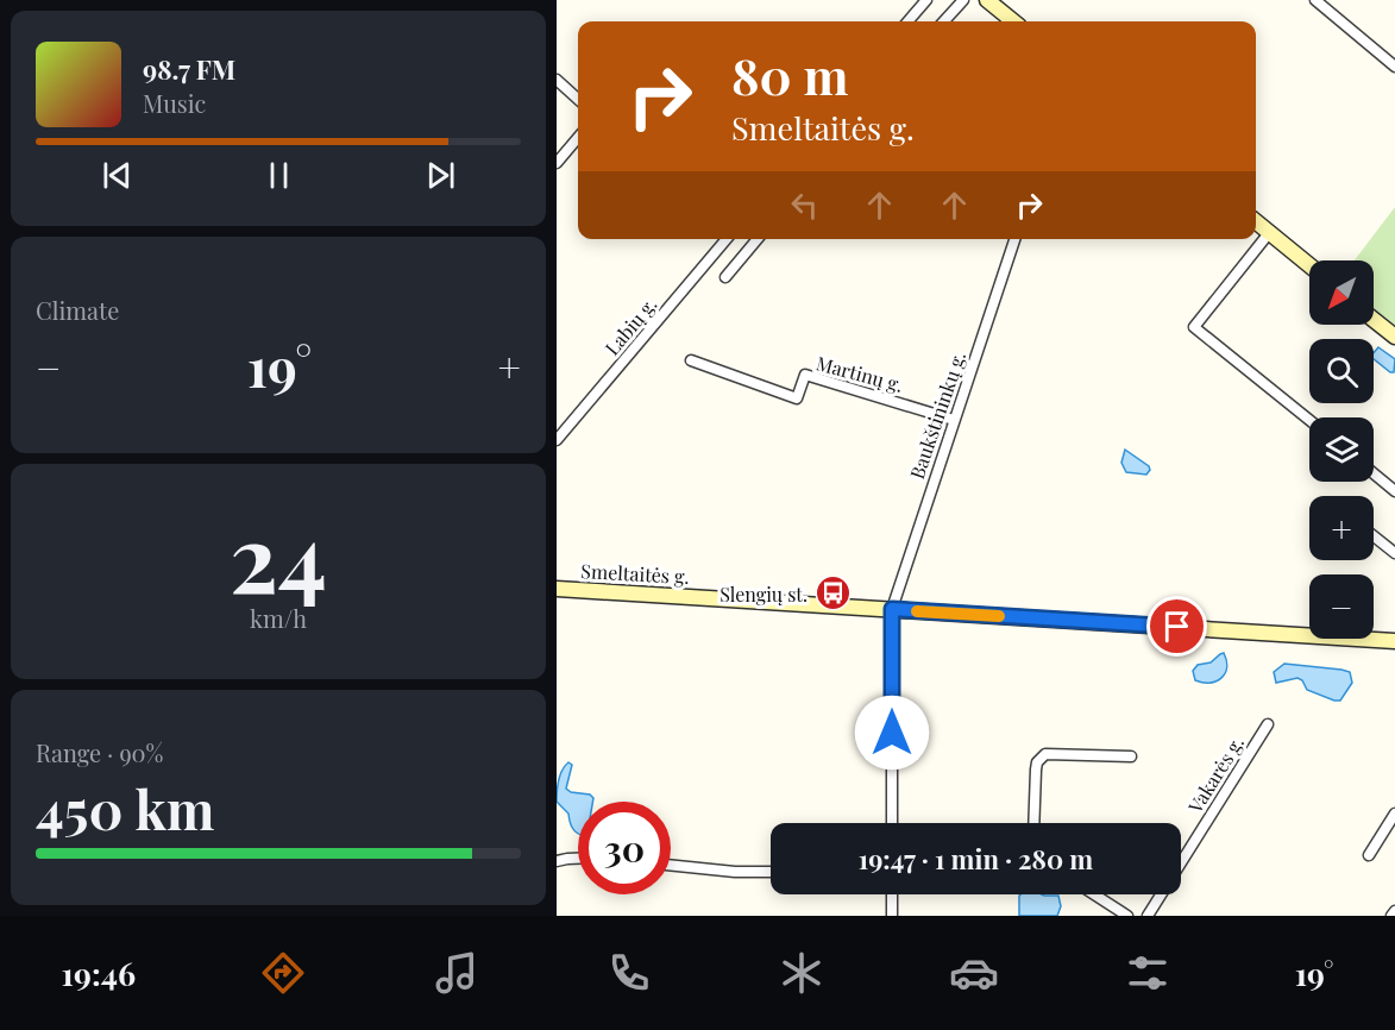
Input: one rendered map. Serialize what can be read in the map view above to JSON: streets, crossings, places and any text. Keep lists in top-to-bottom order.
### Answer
{
  "streets": {
    "main road": ["Smeltaitės g."],
    "street": [
      "Labių g.",
      "Martinų g.",
      "Baukštininkų g.",
      "Vakarės g."
    ]
  },
  "crossings": [
    ["Martinų g.", "Baukštininkų g."],
    ["Baukštininkų g.", "Smeltaitės g."]
  ],
  "places": {
    "bus stop": ["Slengių st."]
  },
  "north": "bottom left",
  "page": {
    "turn": ["80 m", "Smeltaitės g."],
    "song": ["98.7 FM", "Music"],
    "tile": [
      "Climate",
      ["24", "km/h"],
      ["Range · 90%", "450 km"]
    ],
    "map_buttons": ["+", "−"],
    "heat": ["−", "19°", "+"],
    "limit": "30",
    "trip": "19:47 · 1 min · 280 m",
    "tabs": ["19:46", "19°"]
  }
}
